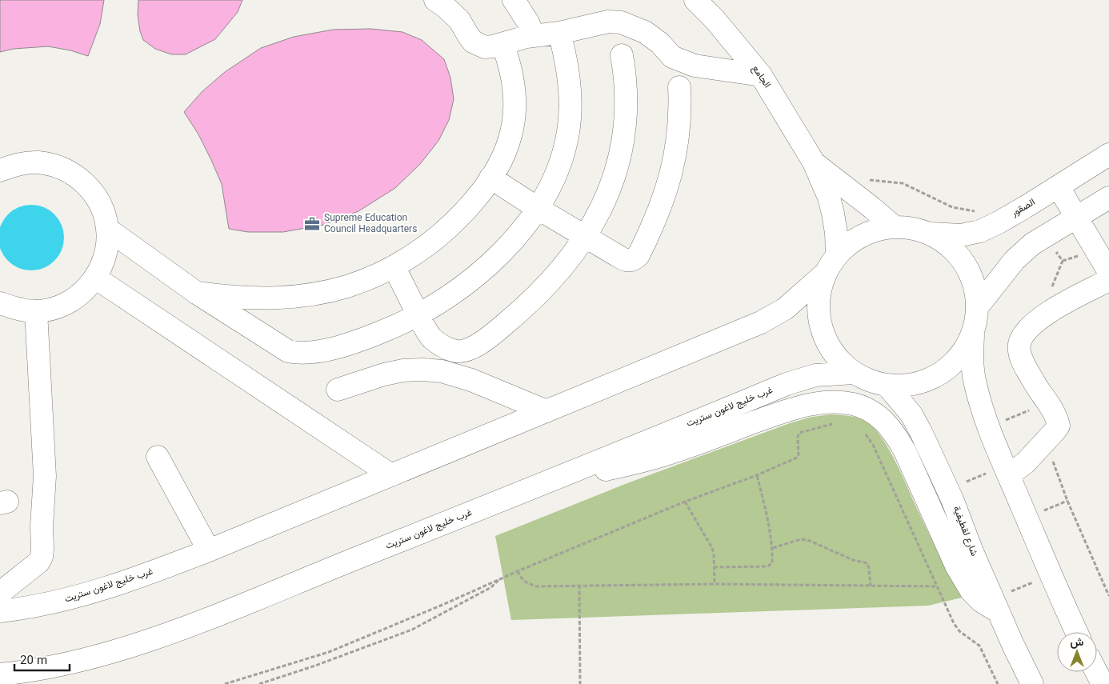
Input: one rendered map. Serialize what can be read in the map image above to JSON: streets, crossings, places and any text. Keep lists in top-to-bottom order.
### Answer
{
  "streets": {
    "street": [
      "الجامع",
      "الصقور",
      "غرب خليج لاغون ستريت",
      "شارع لقطيفية"
    ]
  },
  "places": {
    "office": ["Supreme Education Council Headquarters"]
  },
  "scale_bar": "20 m",
  "north": "top"
}
